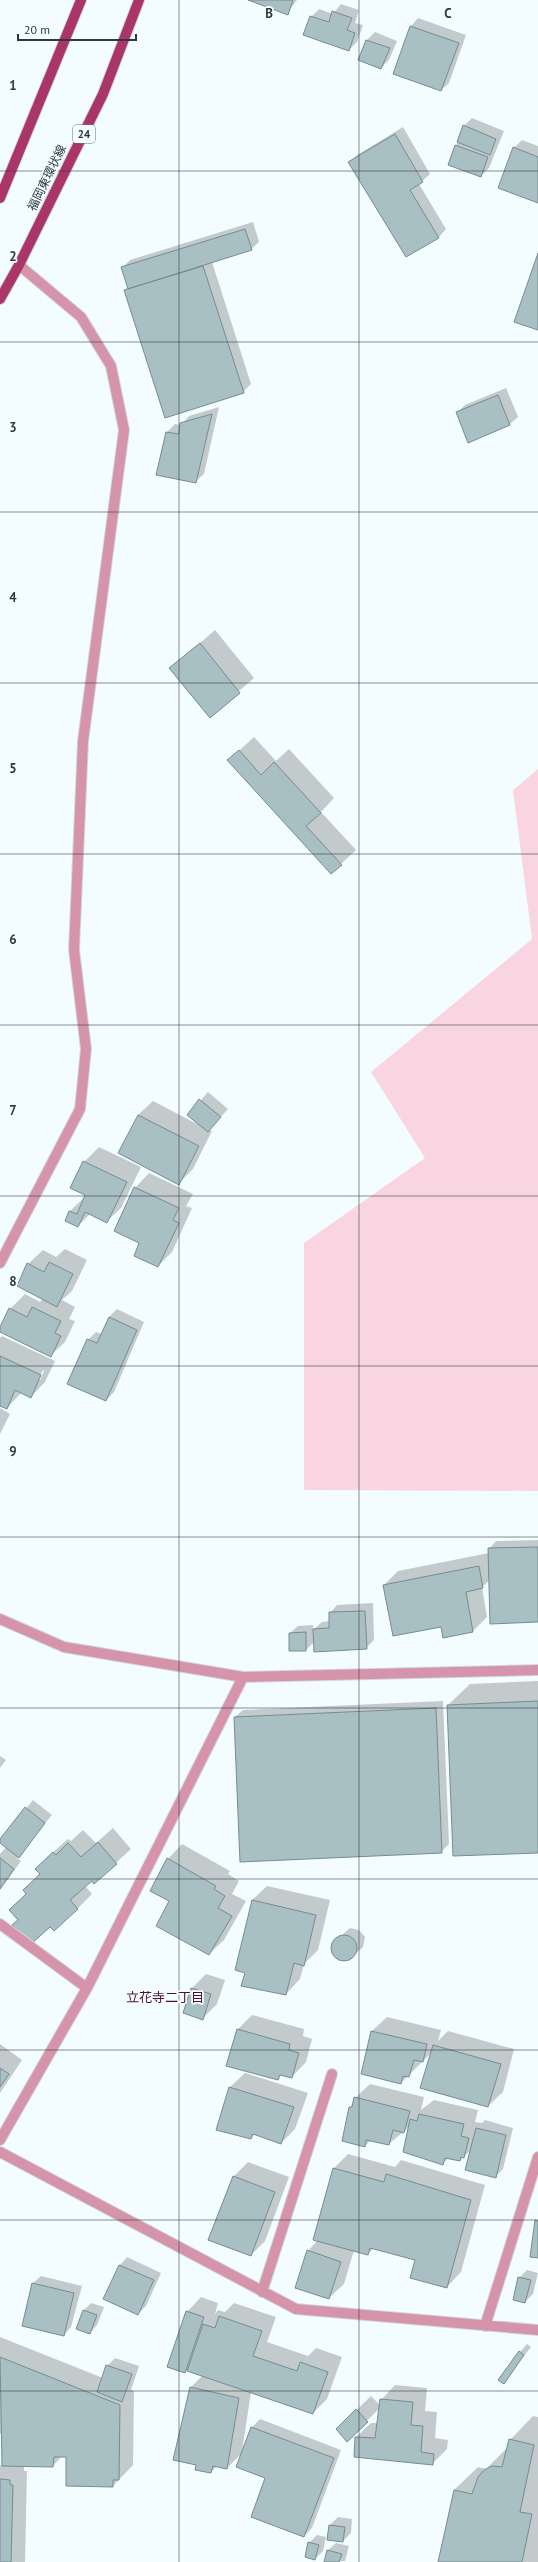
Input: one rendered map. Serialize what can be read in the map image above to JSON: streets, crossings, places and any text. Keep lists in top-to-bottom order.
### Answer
{
  "streets": {
    "main road": ["24", "福岡東環状線"]
  },
  "districts": ["立花寺二丁目"],
  "scale_bar": "20 m",
  "grid": {
    "columns": ["B", "C"],
    "rows": [
      "1",
      "2",
      "3",
      "4",
      "5",
      "6",
      "7",
      "8",
      "9"
    ]
  }
}
